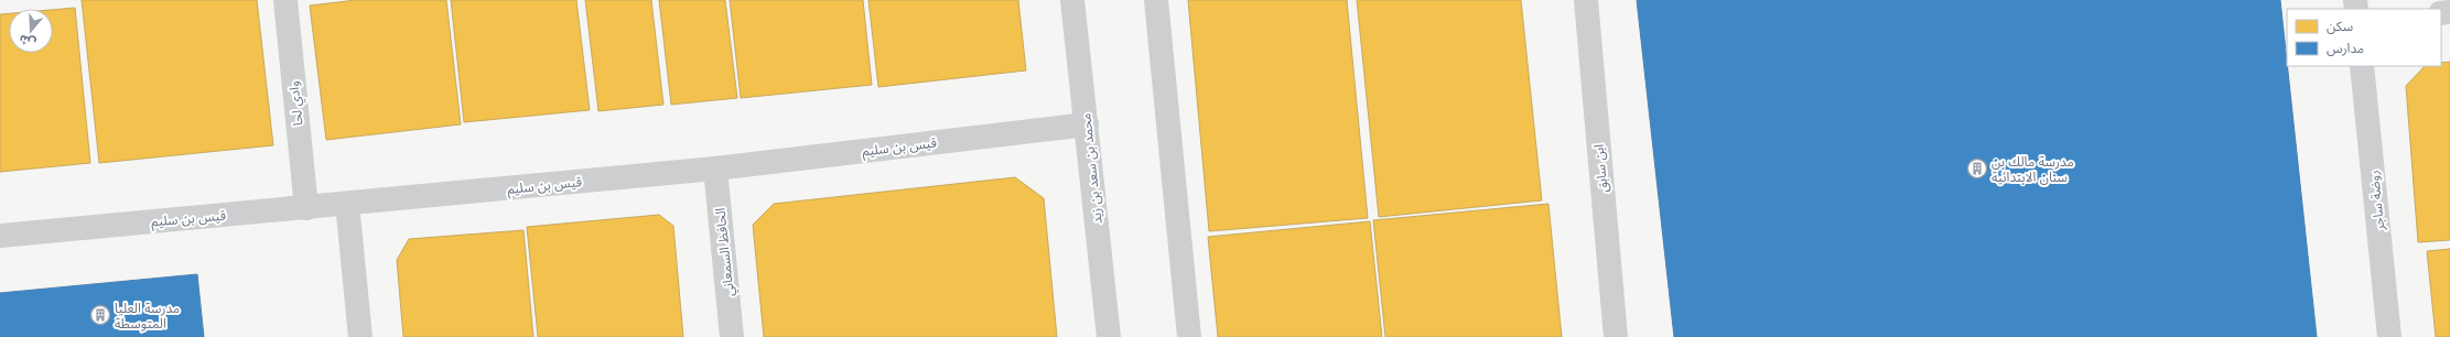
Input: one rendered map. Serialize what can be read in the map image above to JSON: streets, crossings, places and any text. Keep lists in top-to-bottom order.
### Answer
{
  "streets": {
    "street": [
      "وادي لحا",
      "قيس بن سليم",
      "محمد بن سعد بن زيد",
      "ابن سابق",
      "روضة ساجر",
      "الحافظ السمعاني"
    ]
  },
  "crossings": [
    ["وادي لحا", "قيس بن سليم"],
    ["قيس بن سليم", "محمد بن سعد بن زيد"],
    ["قيس بن سليم", "الحافظ السمعاني"]
  ],
  "places": {
    "building": ["مدرسة مالك بن سنان الابتدائية", "مدرسة العليا المتوسطة"]
  },
  "legend": ["سكن", "مدارس"],
  "north": "bottom"
}
